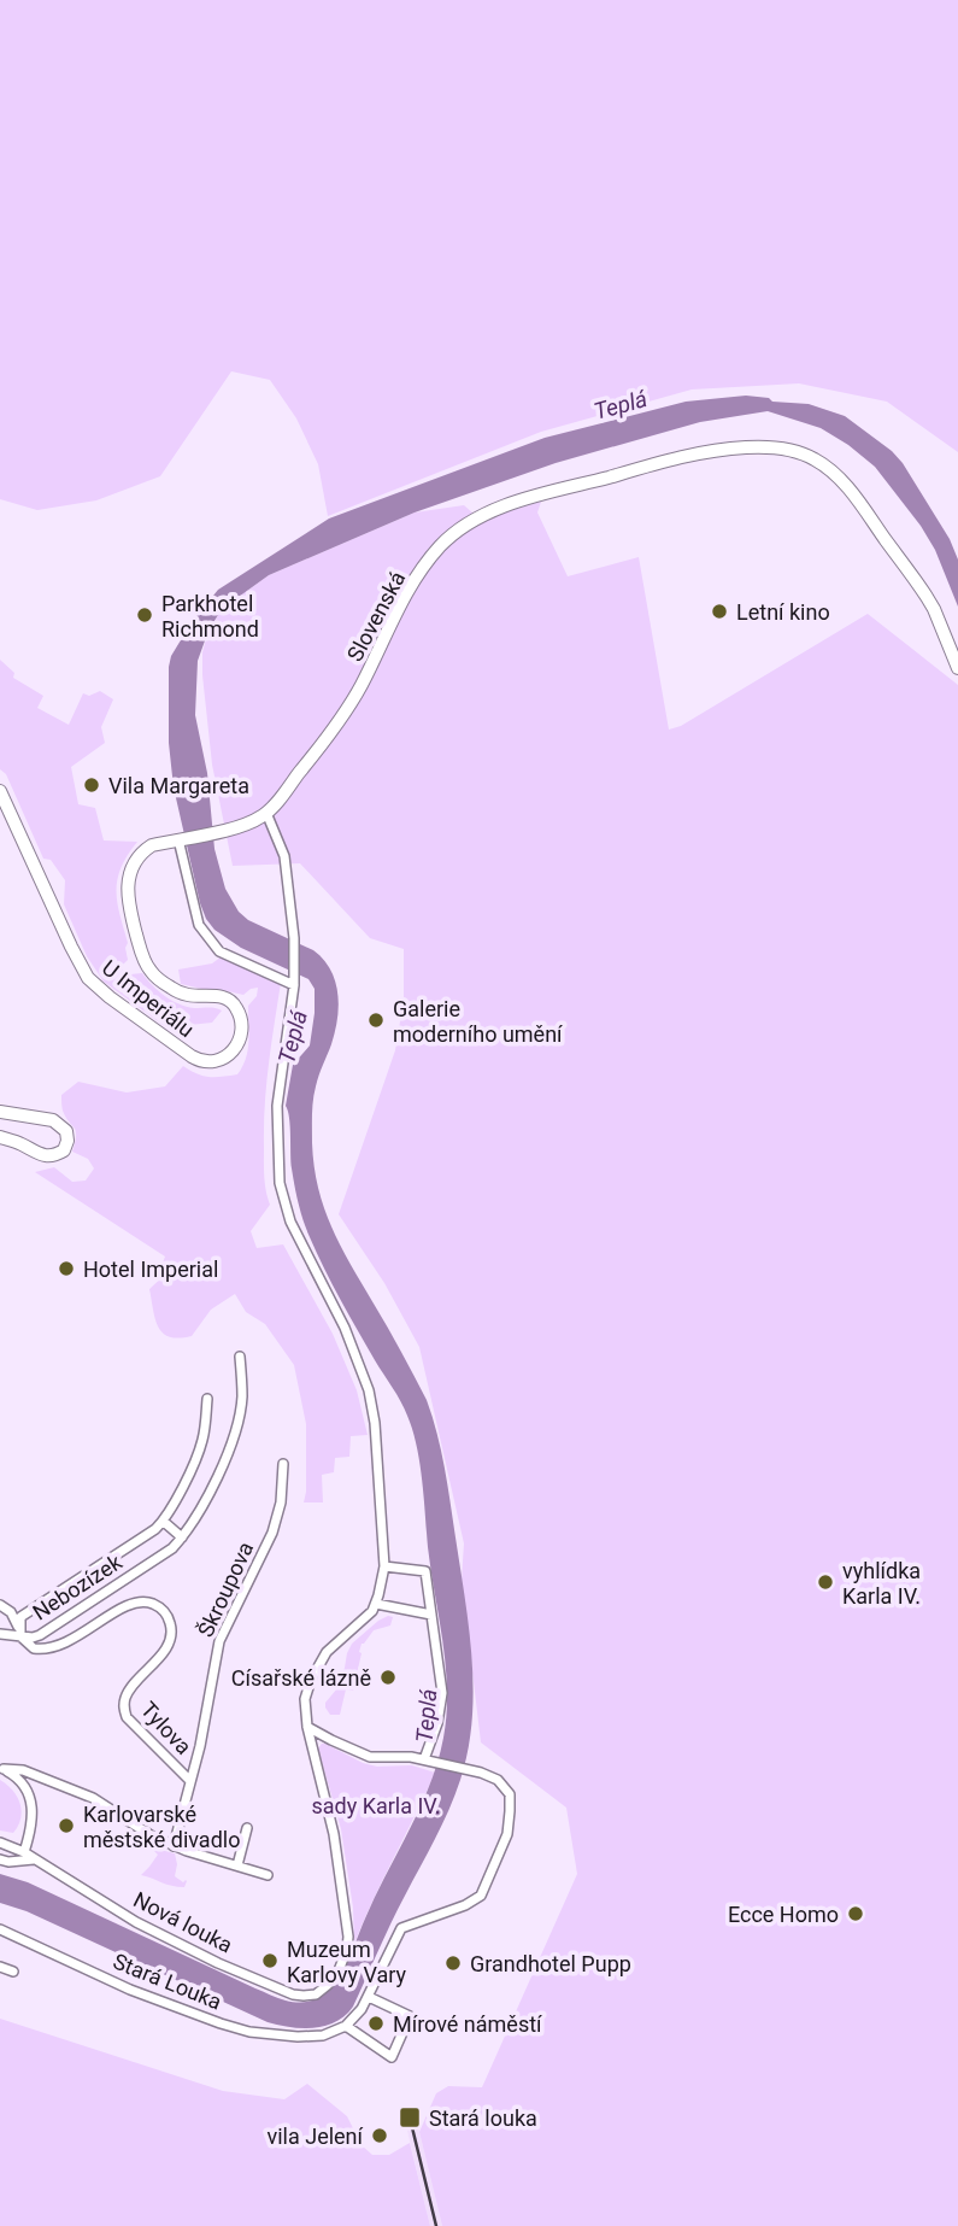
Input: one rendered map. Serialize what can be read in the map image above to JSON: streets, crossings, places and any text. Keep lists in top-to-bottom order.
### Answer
{
  "streets": {
    "street": [
      "Slovenská",
      "U Imperiálu",
      "Nebozízek",
      "Škroupova",
      "Tylova",
      "Nová louka",
      "Stará Louka"
    ]
  },
  "crossings": [
    ["Slovenská", "U Imperiálu"],
    ["Nebozízek", "Tylova"],
    ["Škroupova", "Tylova"]
  ],
  "water": ["Teplá"],
  "parks": ["sady Karla IV."],
  "places": {
    "other": [
      "Letní kino",
      "Parkhotel Richmond",
      "Vila Margareta",
      "Galerie moderního umění",
      "Hotel Imperial",
      "vyhlídka Karla IV.",
      "Císařské lázně",
      "Karlovarské městské divadlo",
      "Ecce Homo",
      "Muzeum Karlovy Vary",
      "Grandhotel Pupp",
      "Mírové náměstí",
      "vila Jelení"
    ],
    "transit": ["Stará louka"]
  }
}
